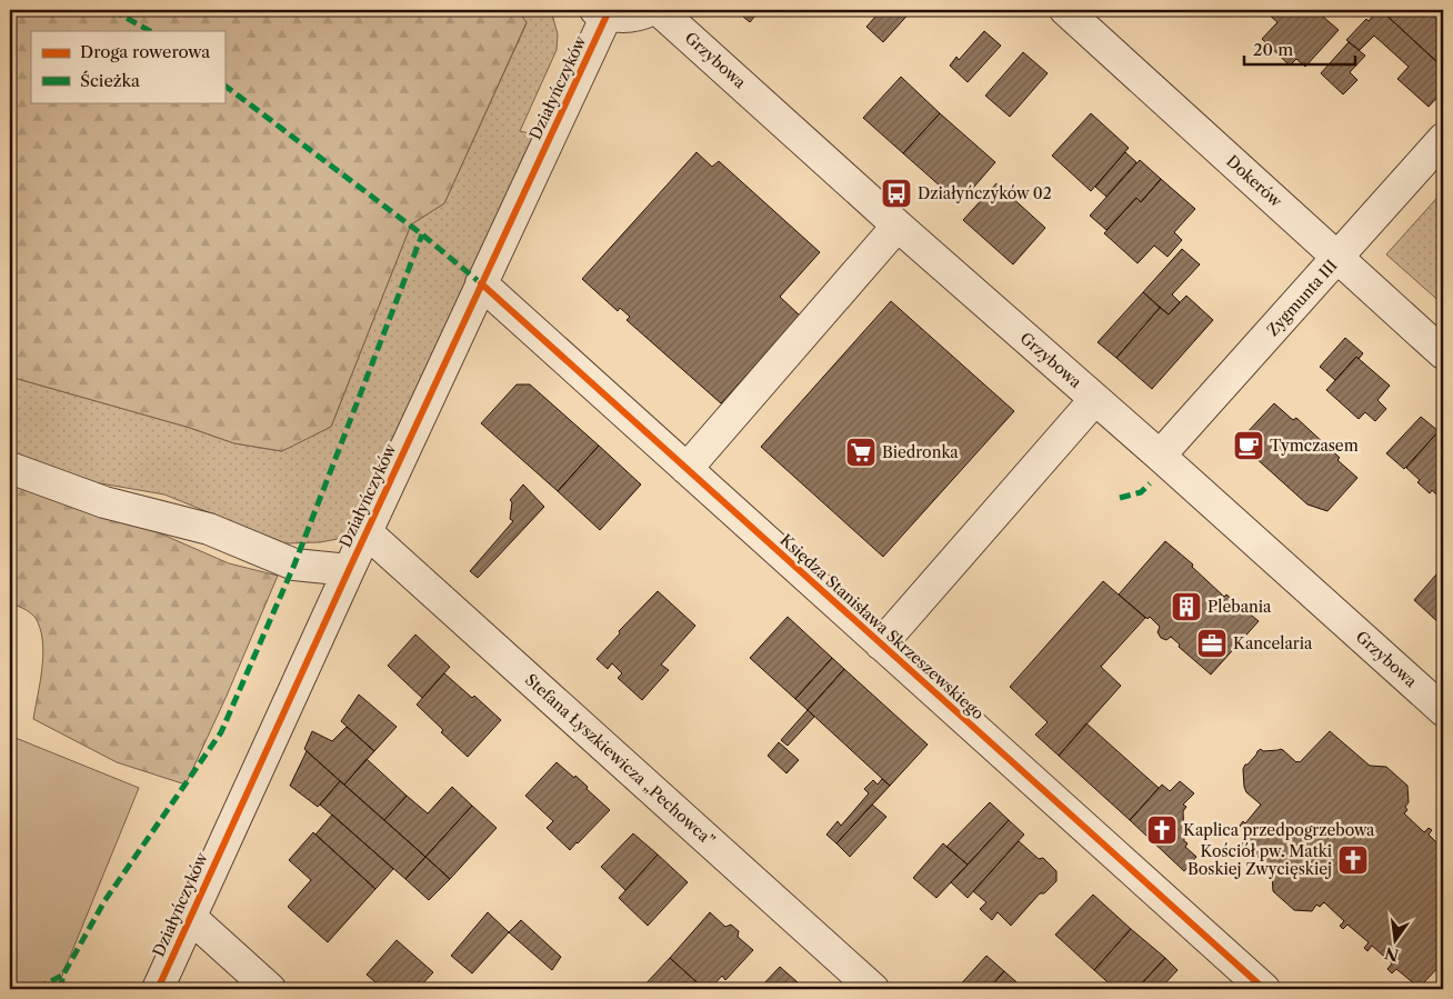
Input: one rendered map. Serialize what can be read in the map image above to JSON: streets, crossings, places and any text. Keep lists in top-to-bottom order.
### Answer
{
  "streets": {
    "street": [
      "Grzybowa",
      "Działyńczyków",
      "Dokerów",
      "Zygmunta III",
      "Księdza Stanisława Skrzeszewskiego",
      "Stefana Łyszkiewicza „Pechowca”"
    ]
  },
  "crossings": [
    ["Grzybowa", "Zygmunta III"],
    ["Działyńczyków", "Księdza Stanisława Skrzeszewskiego"],
    ["Działyńczyków", "Stefana Łyszkiewicza „Pechowca”"],
    ["Dokerów", "Zygmunta III"]
  ],
  "places": {
    "bus stop": ["Działyńczyków 02"],
    "cafe": ["Tymczasem"],
    "supermarket": ["Biedronka"],
    "building": ["Plebania"],
    "office": ["Kancelaria"],
    "church": ["Kaplica przedpogrzebowa", "Kościół pw. Matki Boskiej Zwycięskiej"]
  },
  "legend": ["Droga rowerowa", "Ścieżka"],
  "scale_bar": "20 m",
  "north": "bottom"
}
